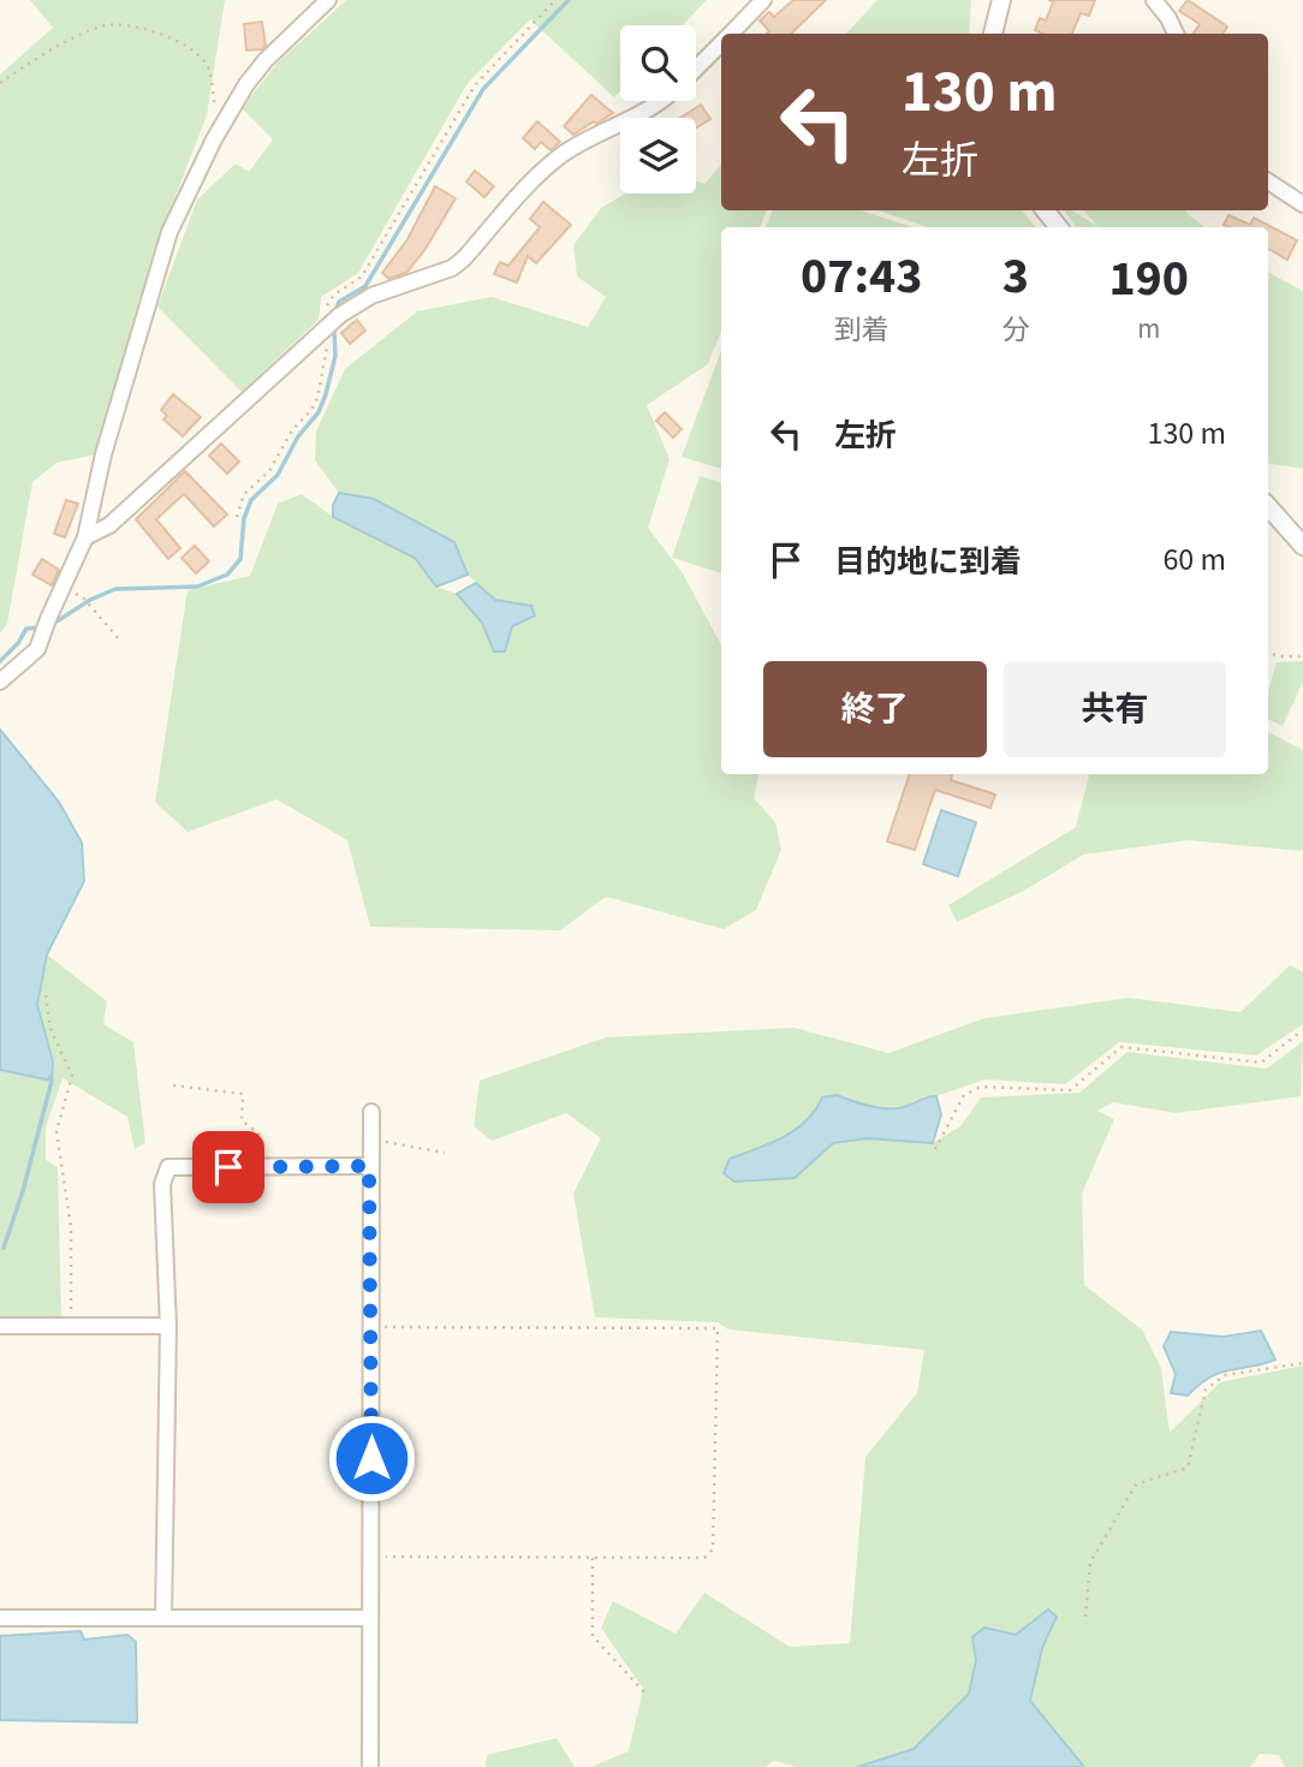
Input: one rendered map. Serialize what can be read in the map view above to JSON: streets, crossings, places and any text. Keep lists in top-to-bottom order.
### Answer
{
  "page": {
    "turn": ["130 m", "左折"],
    "eta": [
      "07:43",
      "到着",
      "3",
      "分",
      "190",
      "m"
    ],
    "list": [
      {
        "name": "左折",
        "value": "130 m"
      },
      {
        "name": "目的地に到着",
        "value": "60 m"
      }
    ],
    "buttons": ["終了", "共有"]
  }
}
